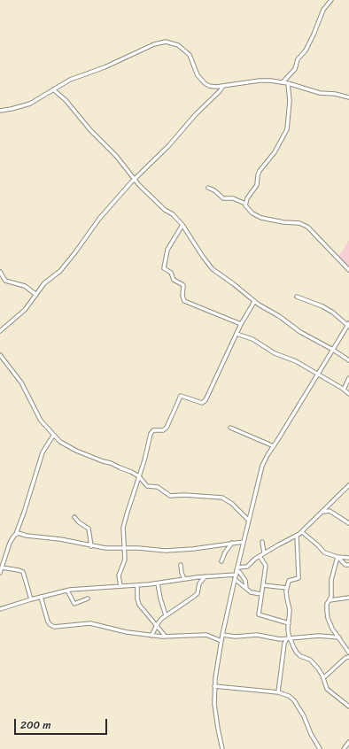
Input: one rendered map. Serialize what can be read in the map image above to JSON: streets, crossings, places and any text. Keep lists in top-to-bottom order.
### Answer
{
  "scale_bar": "200 m"
}
